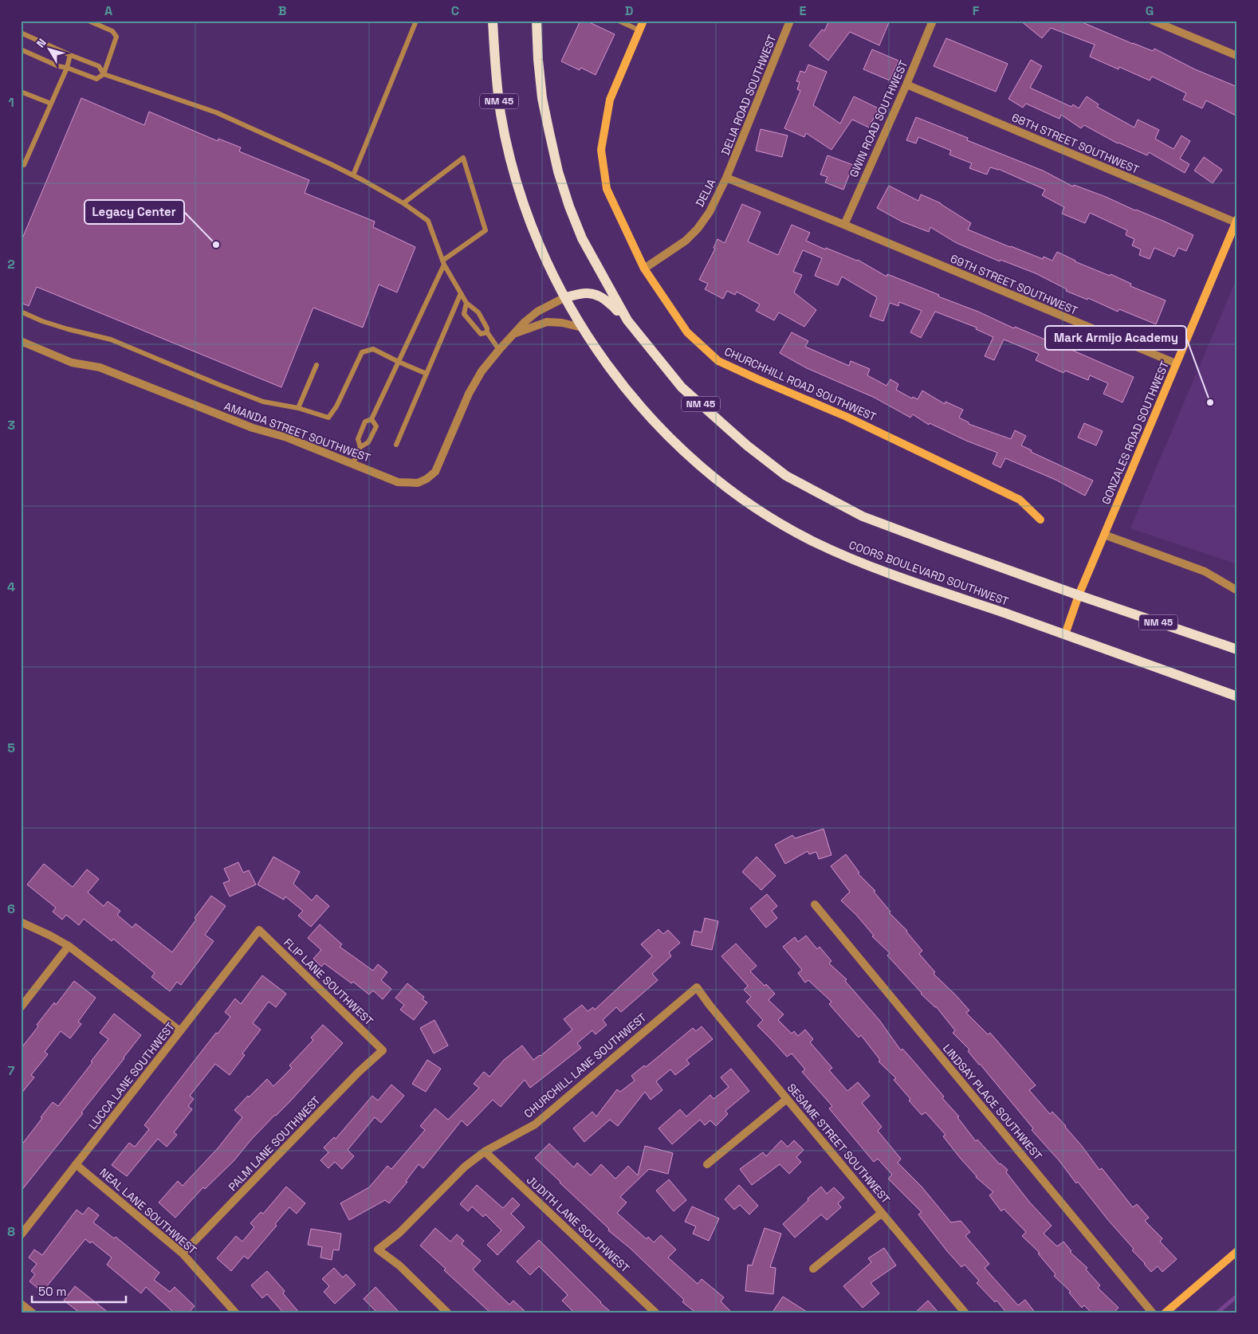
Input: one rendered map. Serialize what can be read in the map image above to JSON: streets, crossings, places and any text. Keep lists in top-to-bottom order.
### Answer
{
  "streets": {
    "main road": ["NM 45", "COORS BOULEVARD SOUTHWEST"],
    "street": [
      "DELIA ROAD SOUTHWEST",
      "GWIN ROAD SOUTHWEST",
      "68TH STREET SOUTHWEST",
      "DELIA",
      "69TH STREET SOUTHWEST",
      "CHURCHHILL ROAD SOUTHWEST",
      "AMANDA STREET SOUTHWEST",
      "GONZALES ROAD SOUTHWEST",
      "FLIP LANE SOUTHWEST",
      "CHURCHILL LANE SOUTHWEST",
      "LUCCA LANE SOUTHWEST",
      "LINDSAY PLACE SOUTHWEST",
      "PALM LANE SOUTHWEST",
      "SESAME STREET SOUTHWEST",
      "NEAL LANE SOUTHWEST",
      "JUDITH LANE SOUTHWEST"
    ]
  },
  "crossings": [
    ["DELIA ROAD SOUTHWEST", "DELIA"],
    ["NM 45", "GONZALES ROAD SOUTHWEST"],
    ["GWIN ROAD SOUTHWEST", "68TH STREET SOUTHWEST"],
    ["GWIN ROAD SOUTHWEST", "DELIA"],
    ["GWIN ROAD SOUTHWEST", "69TH STREET SOUTHWEST"],
    ["68TH STREET SOUTHWEST", "GONZALES ROAD SOUTHWEST"],
    ["DELIA", "69TH STREET SOUTHWEST"],
    ["DELIA", "CHURCHHILL ROAD SOUTHWEST"],
    ["69TH STREET SOUTHWEST", "GONZALES ROAD SOUTHWEST"],
    ["AMANDA STREET SOUTHWEST", "COORS BOULEVARD SOUTHWEST"],
    ["GONZALES ROAD SOUTHWEST", "COORS BOULEVARD SOUTHWEST"],
    ["FLIP LANE SOUTHWEST", "LUCCA LANE SOUTHWEST"],
    ["FLIP LANE SOUTHWEST", "PALM LANE SOUTHWEST"],
    ["CHURCHILL LANE SOUTHWEST", "SESAME STREET SOUTHWEST"],
    ["CHURCHILL LANE SOUTHWEST", "JUDITH LANE SOUTHWEST"],
    ["LUCCA LANE SOUTHWEST", "NEAL LANE SOUTHWEST"],
    ["PALM LANE SOUTHWEST", "NEAL LANE SOUTHWEST"]
  ],
  "places": ["Legacy Center", "Mark Armijo Academy"],
  "scale_bar": "50 m",
  "north": "top left",
  "grid": {
    "columns": [
      "A",
      "B",
      "C",
      "D",
      "E",
      "F",
      "G"
    ],
    "rows": [
      "1",
      "2",
      "3",
      "4",
      "5",
      "6",
      "7",
      "8"
    ]
  }
}
